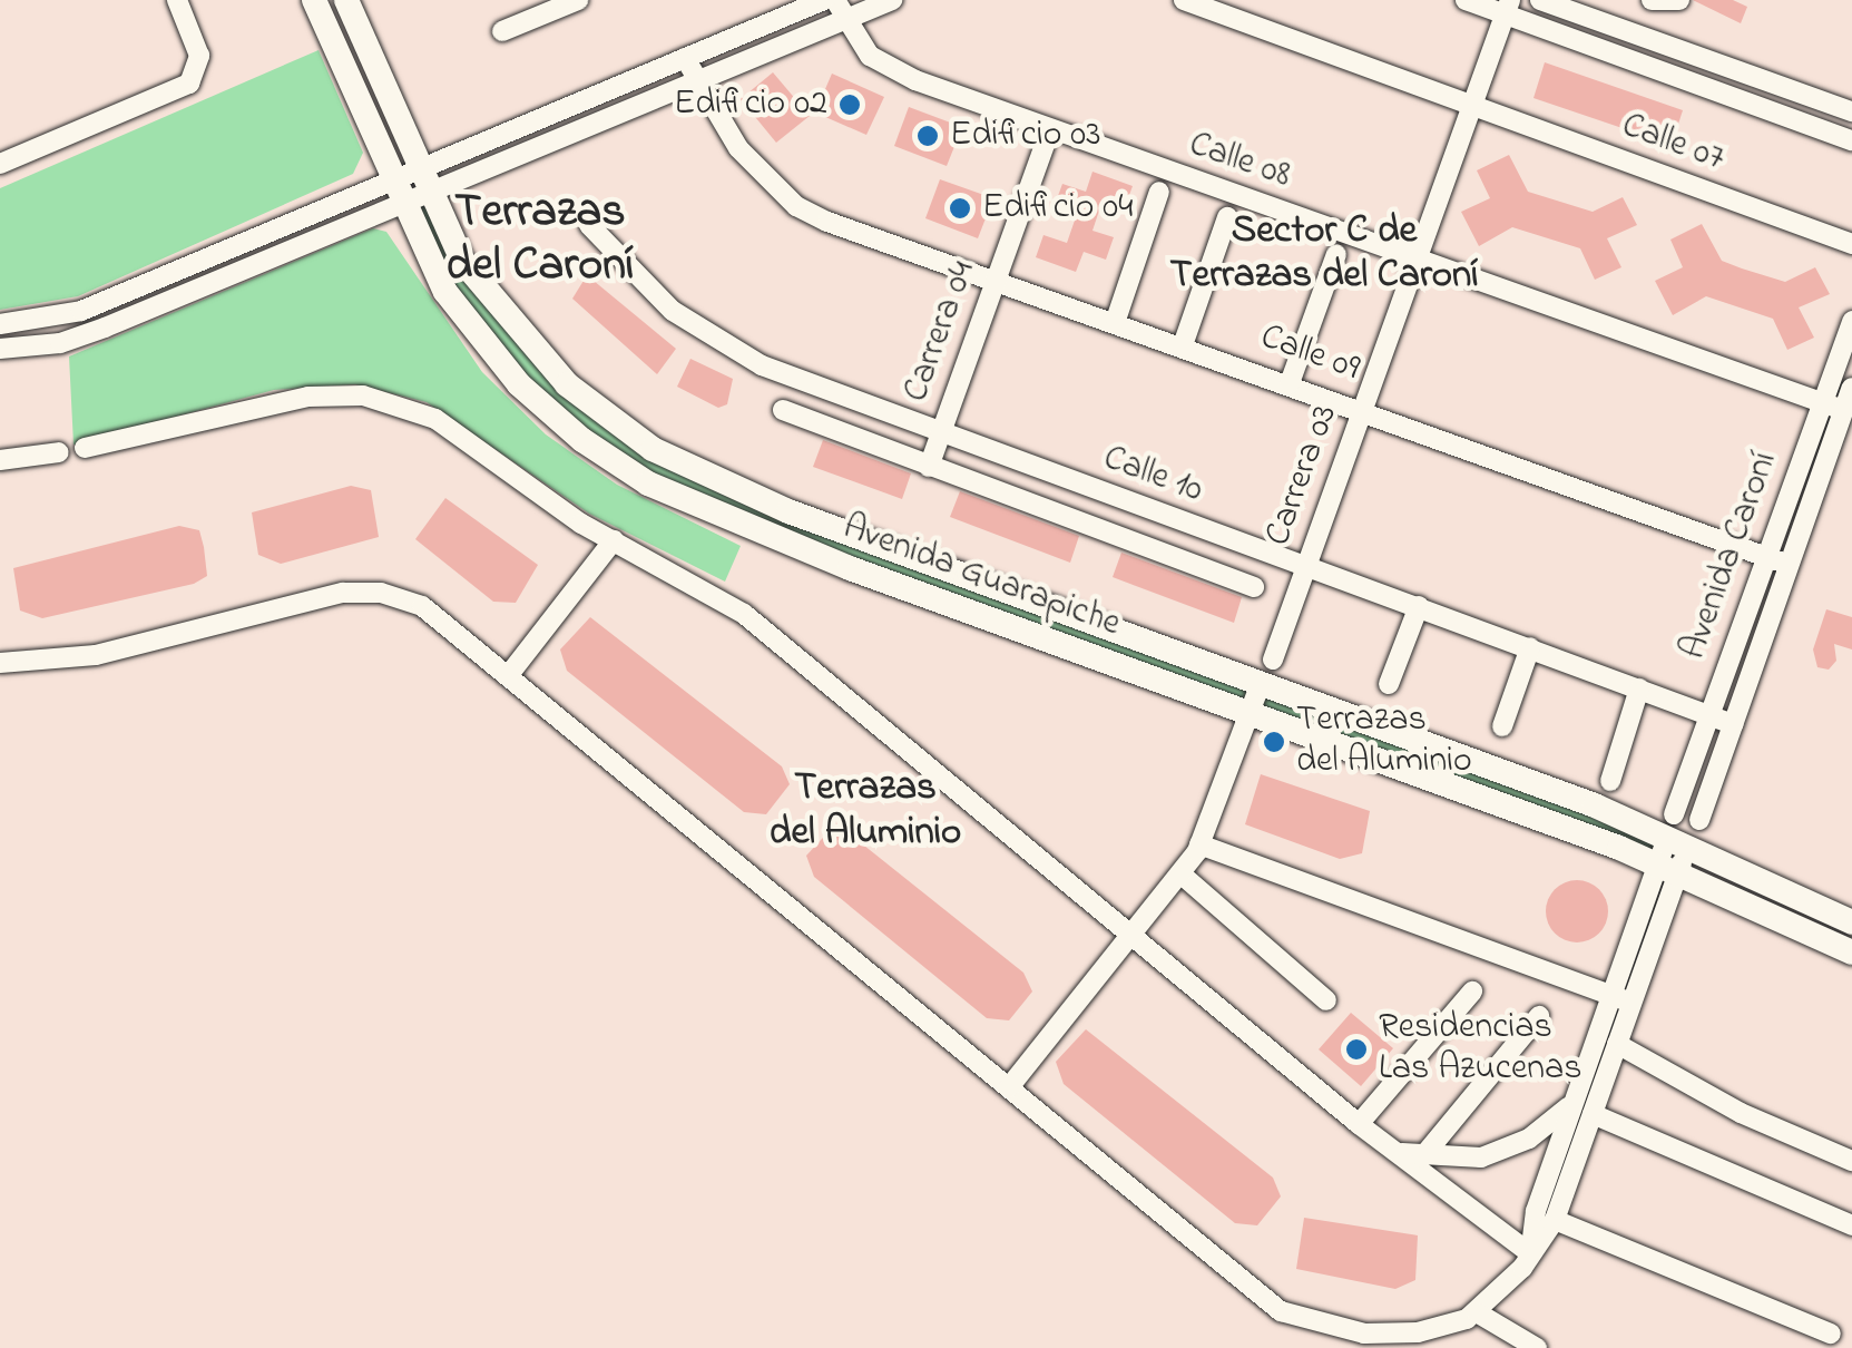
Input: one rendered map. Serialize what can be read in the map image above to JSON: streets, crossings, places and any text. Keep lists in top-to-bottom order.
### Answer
{
  "streets": {
    "street": [
      "Calle 07",
      "Calle 08",
      "Carrera 04",
      "Calle 09",
      "Calle 10",
      "Carrera 03",
      "Avenida Caroní",
      "Avenida Guarapiche"
    ]
  },
  "crossings": [
    ["Calle 07", "Carrera 03"],
    ["Calle 08", "Carrera 04"],
    ["Calle 08", "Carrera 03"],
    ["Calle 08", "Avenida Caroní"],
    ["Carrera 04", "Calle 09"],
    ["Carrera 04", "Calle 10"],
    ["Calle 09", "Carrera 03"],
    ["Calle 09", "Avenida Caroní"],
    ["Calle 10", "Carrera 03"],
    ["Calle 10", "Avenida Caroní"],
    ["Carrera 03", "Avenida Guarapiche"],
    ["Avenida Caroní", "Avenida Guarapiche"]
  ],
  "districts": ["Terrazas del Caroní", "Sector C de Terrazas del Caroní", "Terrazas del Aluminio"],
  "places": [
    "Edificio 02",
    "Edificio 03",
    "Edificio 04",
    "Terrazas del Aluminio",
    "Residencias Las Azucenas"
  ]
}
